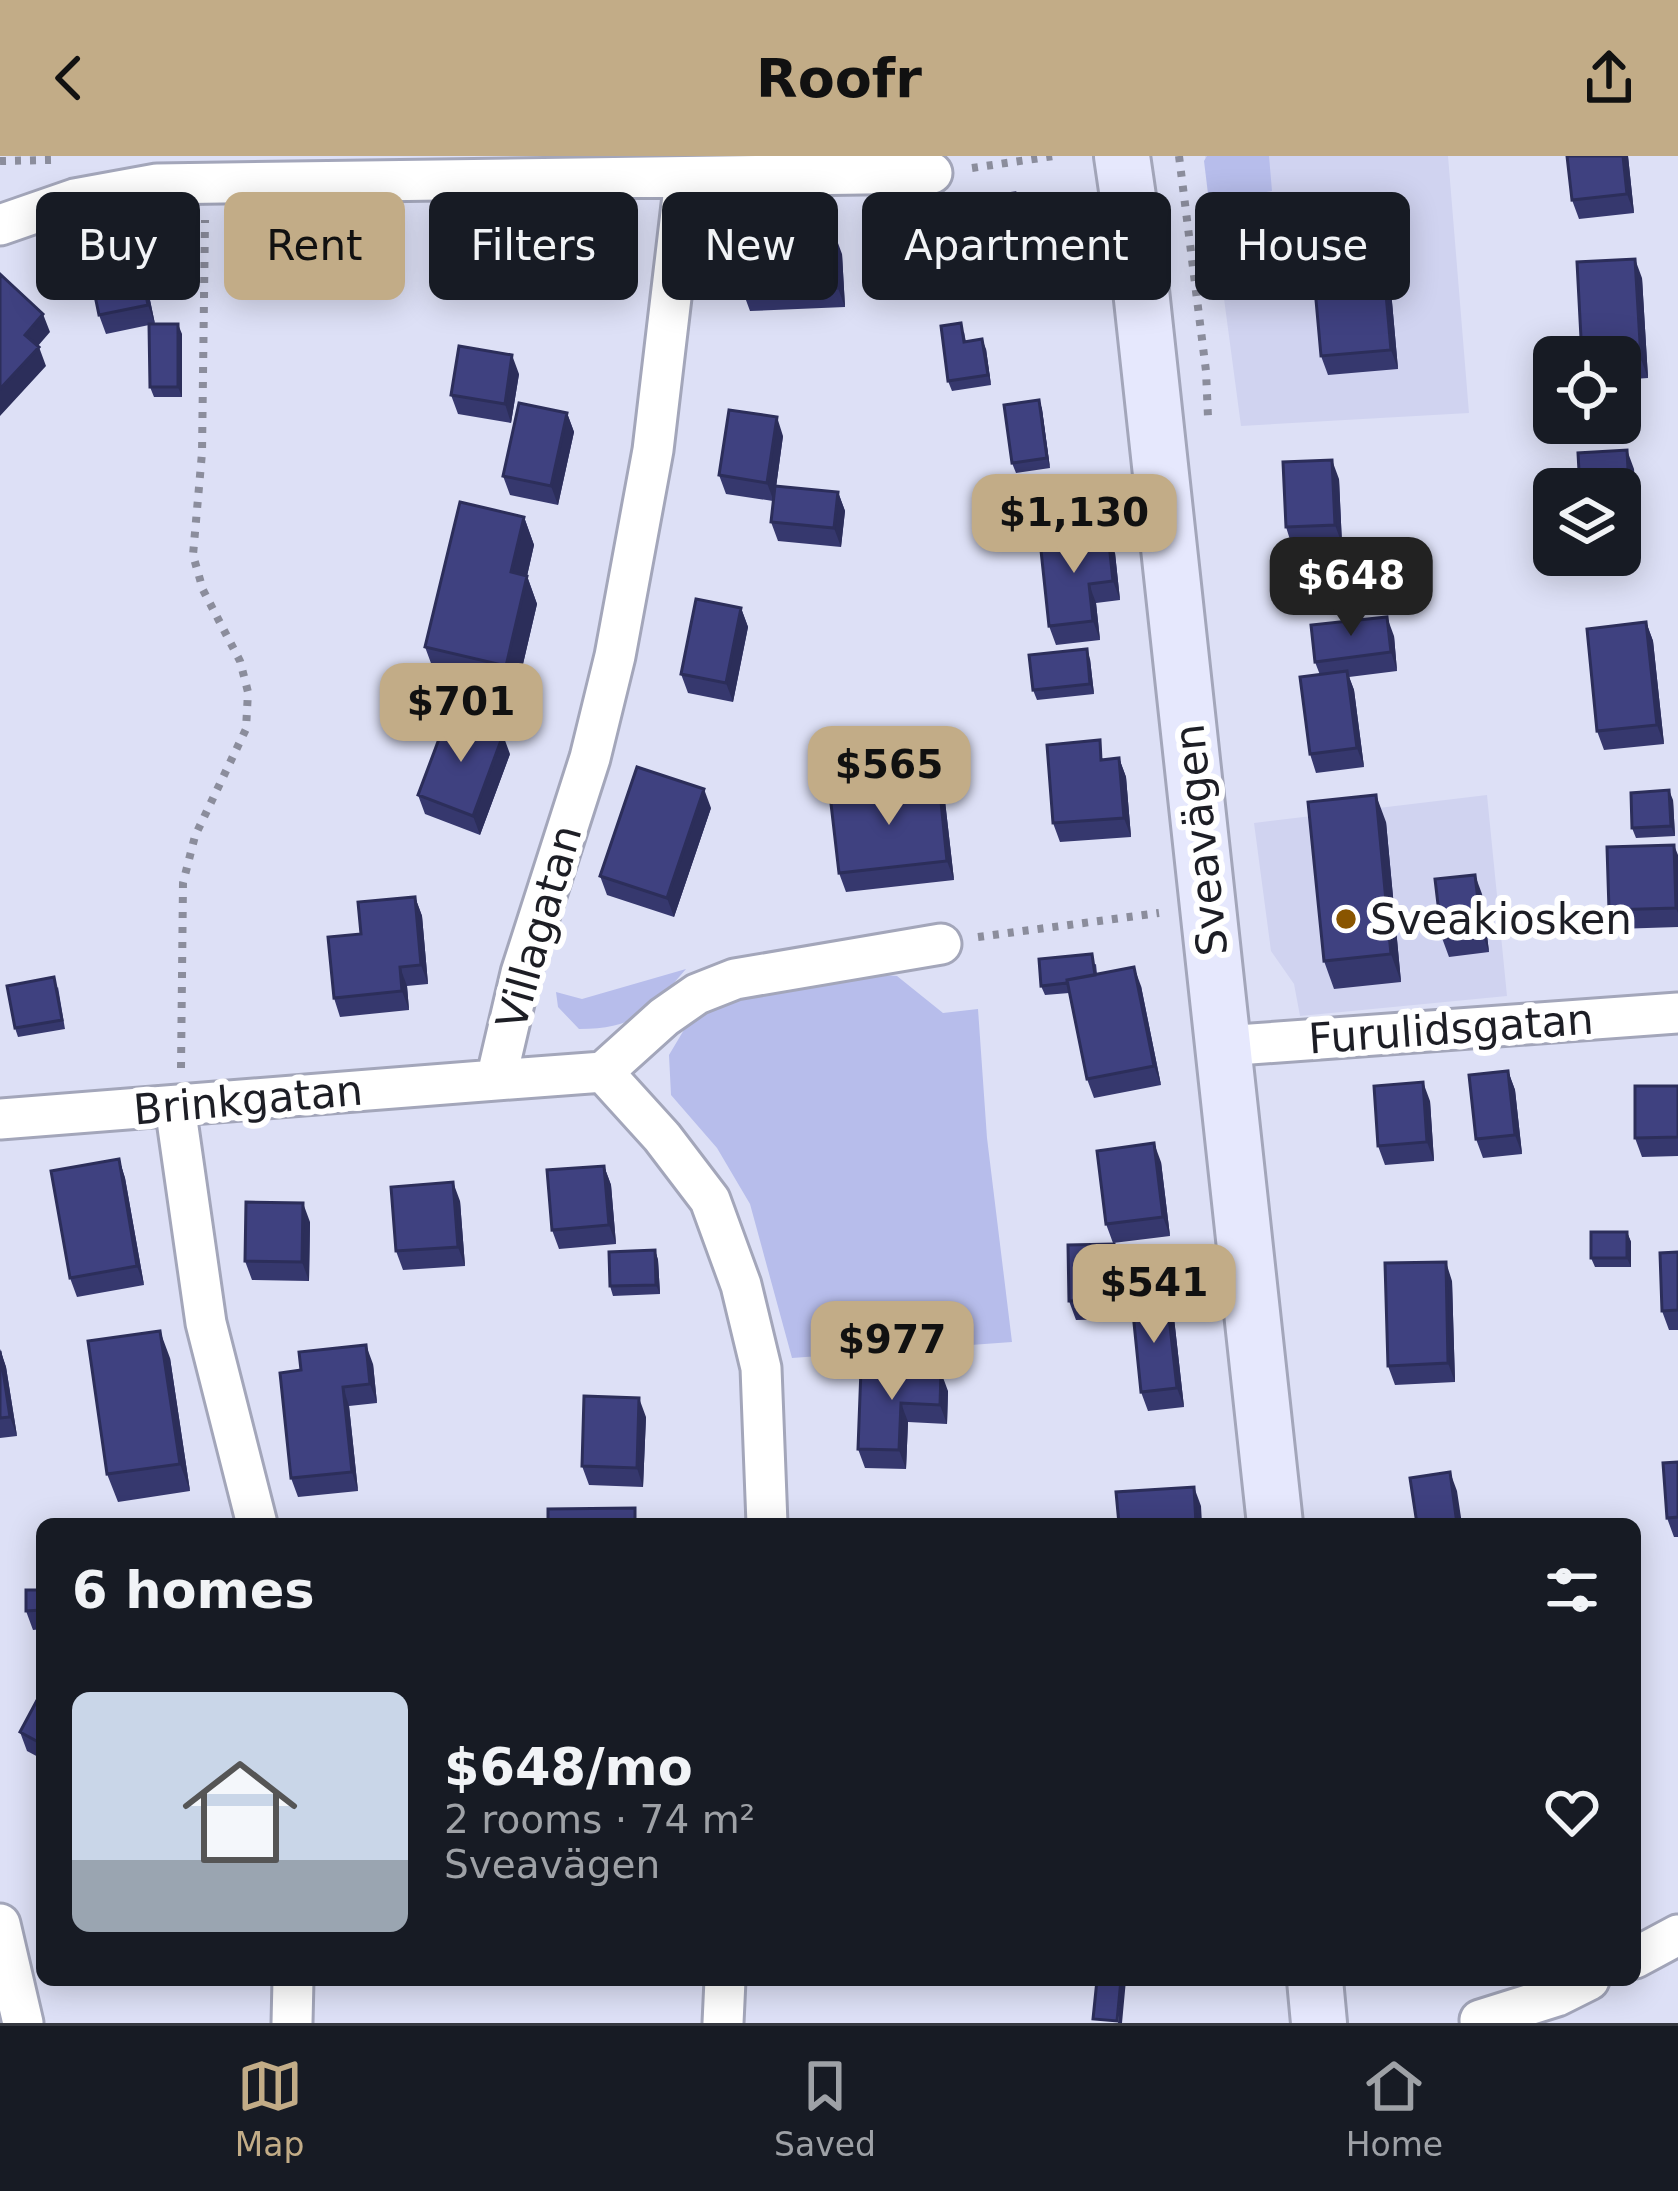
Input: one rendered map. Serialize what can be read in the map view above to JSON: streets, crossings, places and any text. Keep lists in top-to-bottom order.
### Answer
{
  "streets": {
    "main road": ["Sveavägen"],
    "street": ["Villagatan", "Furulidsgatan", "Brinkgatan"]
  },
  "crossings": [
    ["Sveavägen", "Furulidsgatan"],
    ["Villagatan", "Brinkgatan"]
  ],
  "places": ["Sveakiosken"],
  "page": {
    "header": "Roofr",
    "chip": [
      "Buy",
      "Rent",
      "Filters",
      "New",
      "Apartment",
      "House"
    ],
    "price": [
      "$1,130",
      "$648",
      "$701",
      "$565",
      "$541",
      "$977"
    ],
    "heading": "6 homes",
    "list": [
      {
        "name": "$648/mo",
        "note": "2 rooms · 74 m² · Sveavägen"
      }
    ],
    "tabs": ["Map", "Saved", "Home"]
  }
}
